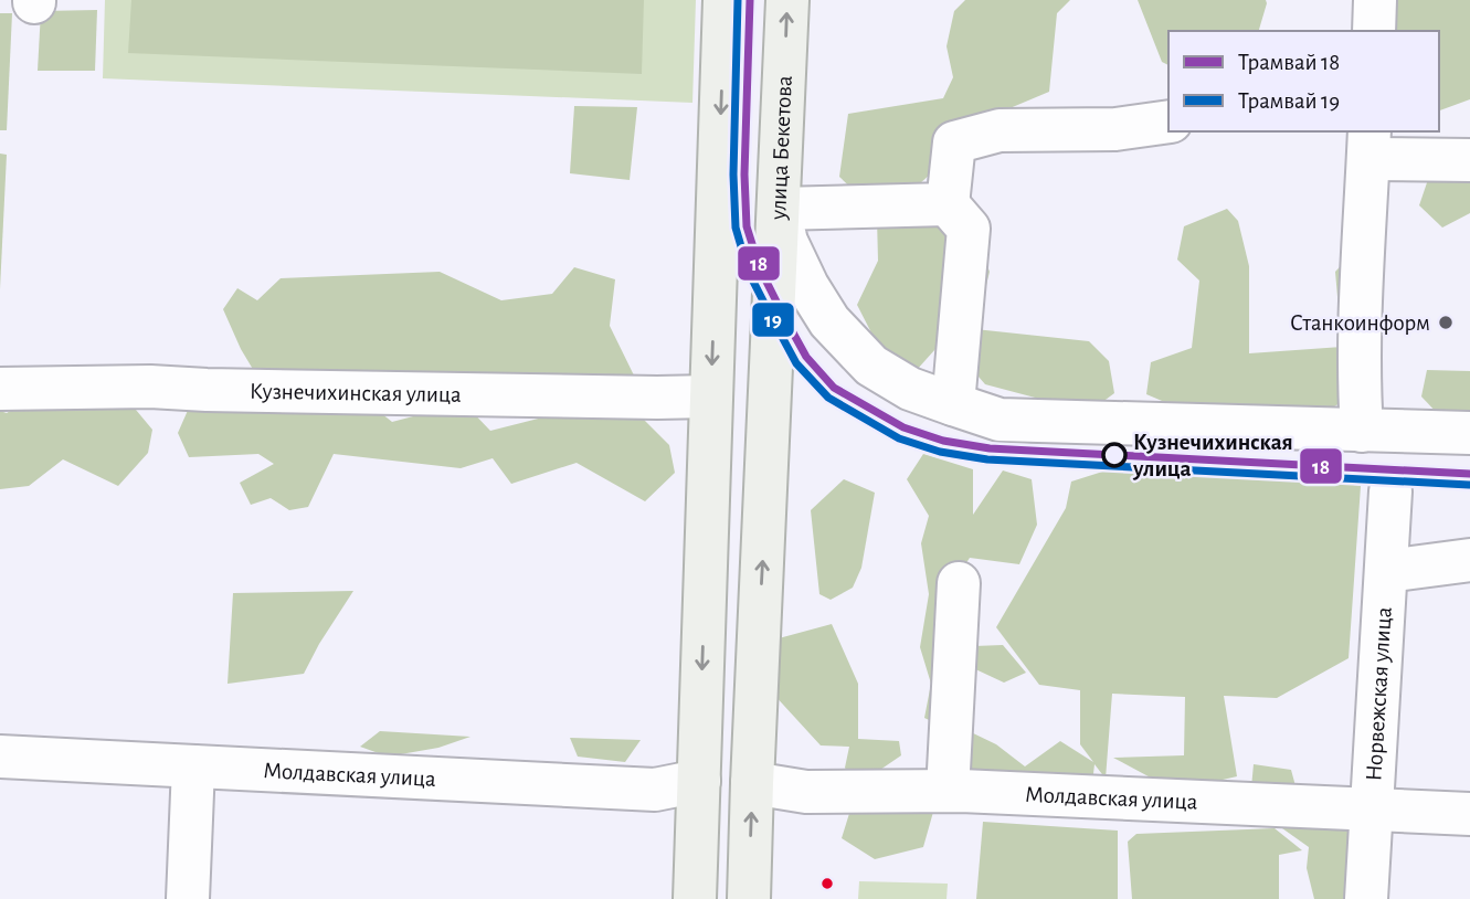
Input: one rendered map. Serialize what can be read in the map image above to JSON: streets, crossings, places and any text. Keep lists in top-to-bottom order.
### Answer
{
  "streets": {
    "main road": ["улица Бекетова"],
    "street": ["Кузнечихинская улица", "Норвежская улица", "Молдавская улица"]
  },
  "crossings": [
    ["улица Бекетова", "Молдавская улица"],
    ["Норвежская улица", "Молдавская улица"]
  ],
  "places": ["Станкоинформ", "Кузнечихинская улица"],
  "lines": ["tram line 18", "tram line 19"],
  "legend": ["Трамвай 18", "Трамвай 19"]
}
